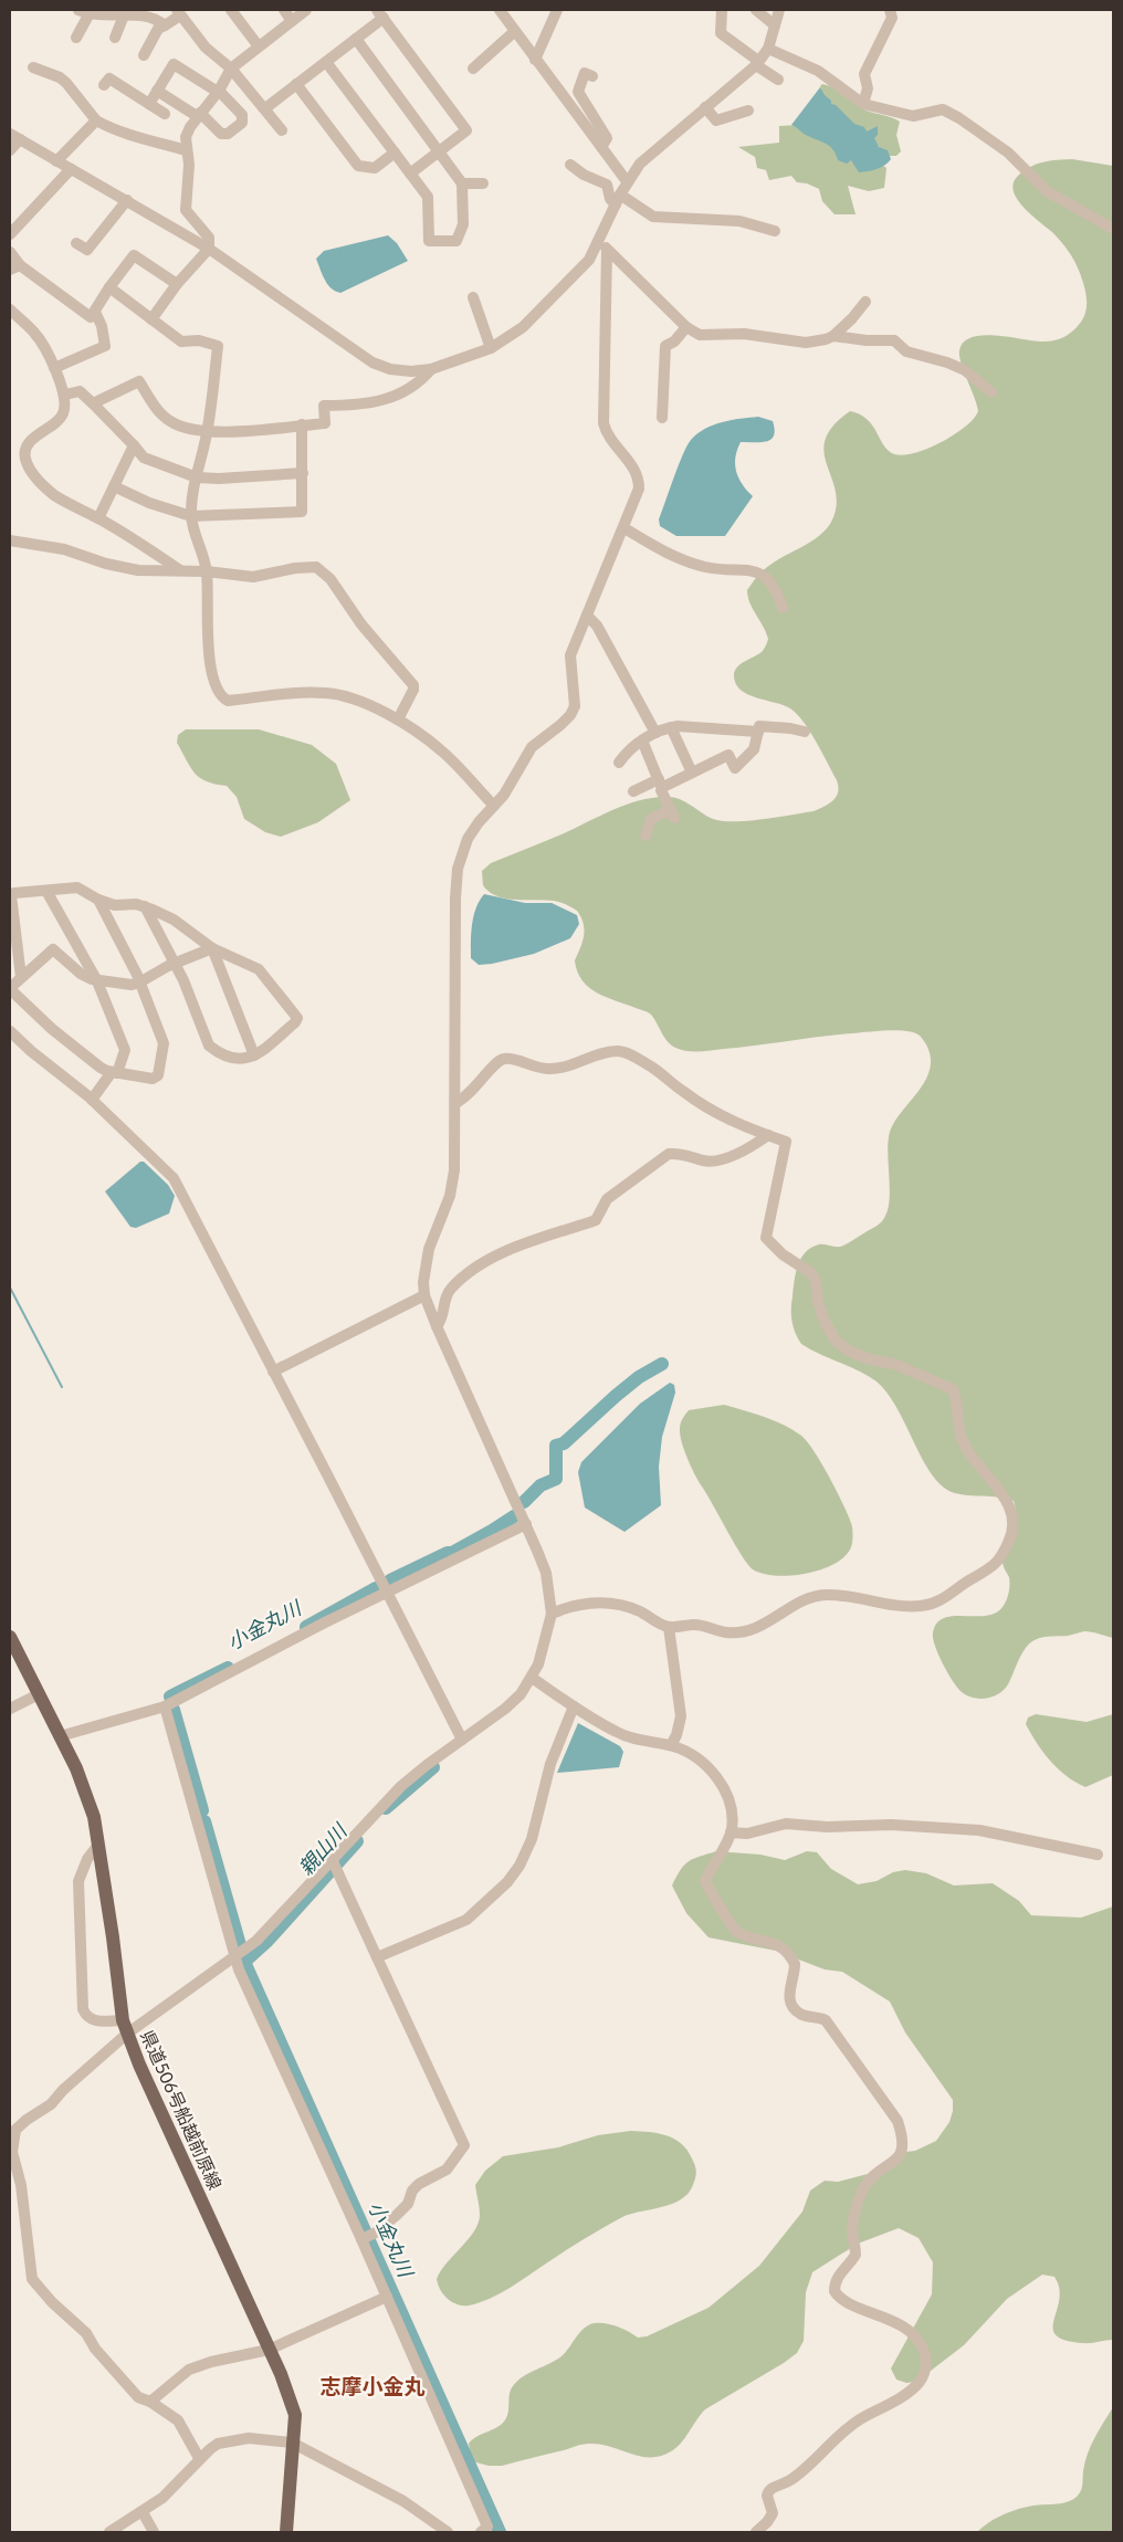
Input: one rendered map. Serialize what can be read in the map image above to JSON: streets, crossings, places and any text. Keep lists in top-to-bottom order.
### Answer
{
  "streets": {
    "main road": ["県道506号船越前原線"]
  },
  "districts": ["志摩小金丸"],
  "water": ["小金丸川", "親山川"]
}
